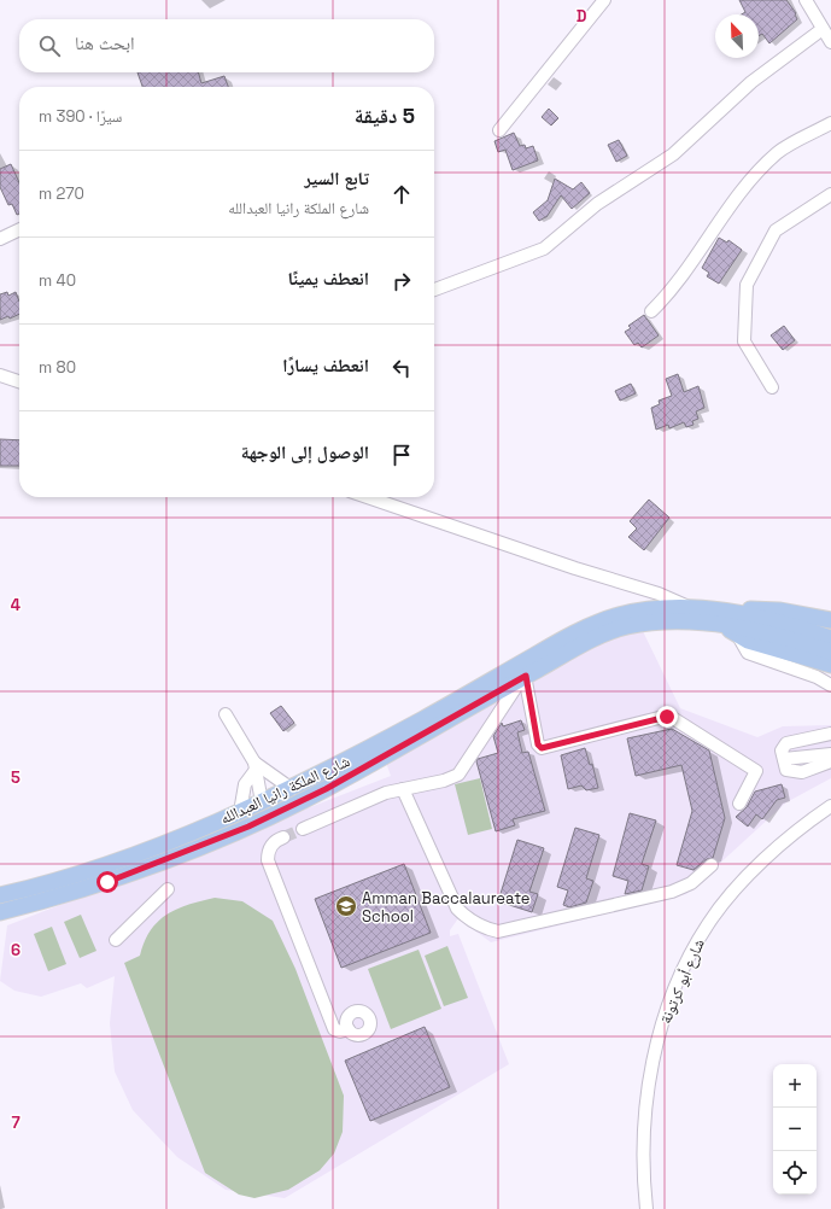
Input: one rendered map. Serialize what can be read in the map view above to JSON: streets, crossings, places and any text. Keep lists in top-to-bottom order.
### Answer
{
  "streets": {
    "main road": ["شارع الملكة رانيا العبدالله"],
    "street": ["شارع أبو كرتونة"]
  },
  "places": {
    "school or university": ["Amman Baccalaureate School"]
  },
  "north": "top left",
  "page": {
    "search": "ابحث هنا",
    "heading": ["5 دقيقة", "سيرًا · 390 m"],
    "list": [
      ["تابع السير", "شارع الملكة رانيا العبدالله", "270 m"],
      ["انعطف يمينًا", "40 m"],
      ["انعطف يسارًا", "80 m"],
      "الوصول إلى الوجهة"
    ],
    "map_buttons": ["+", "−"]
  },
  "grid": {
    "columns": ["D"],
    "rows": [
      "4",
      "5",
      "6",
      "7"
    ]
  }
}
